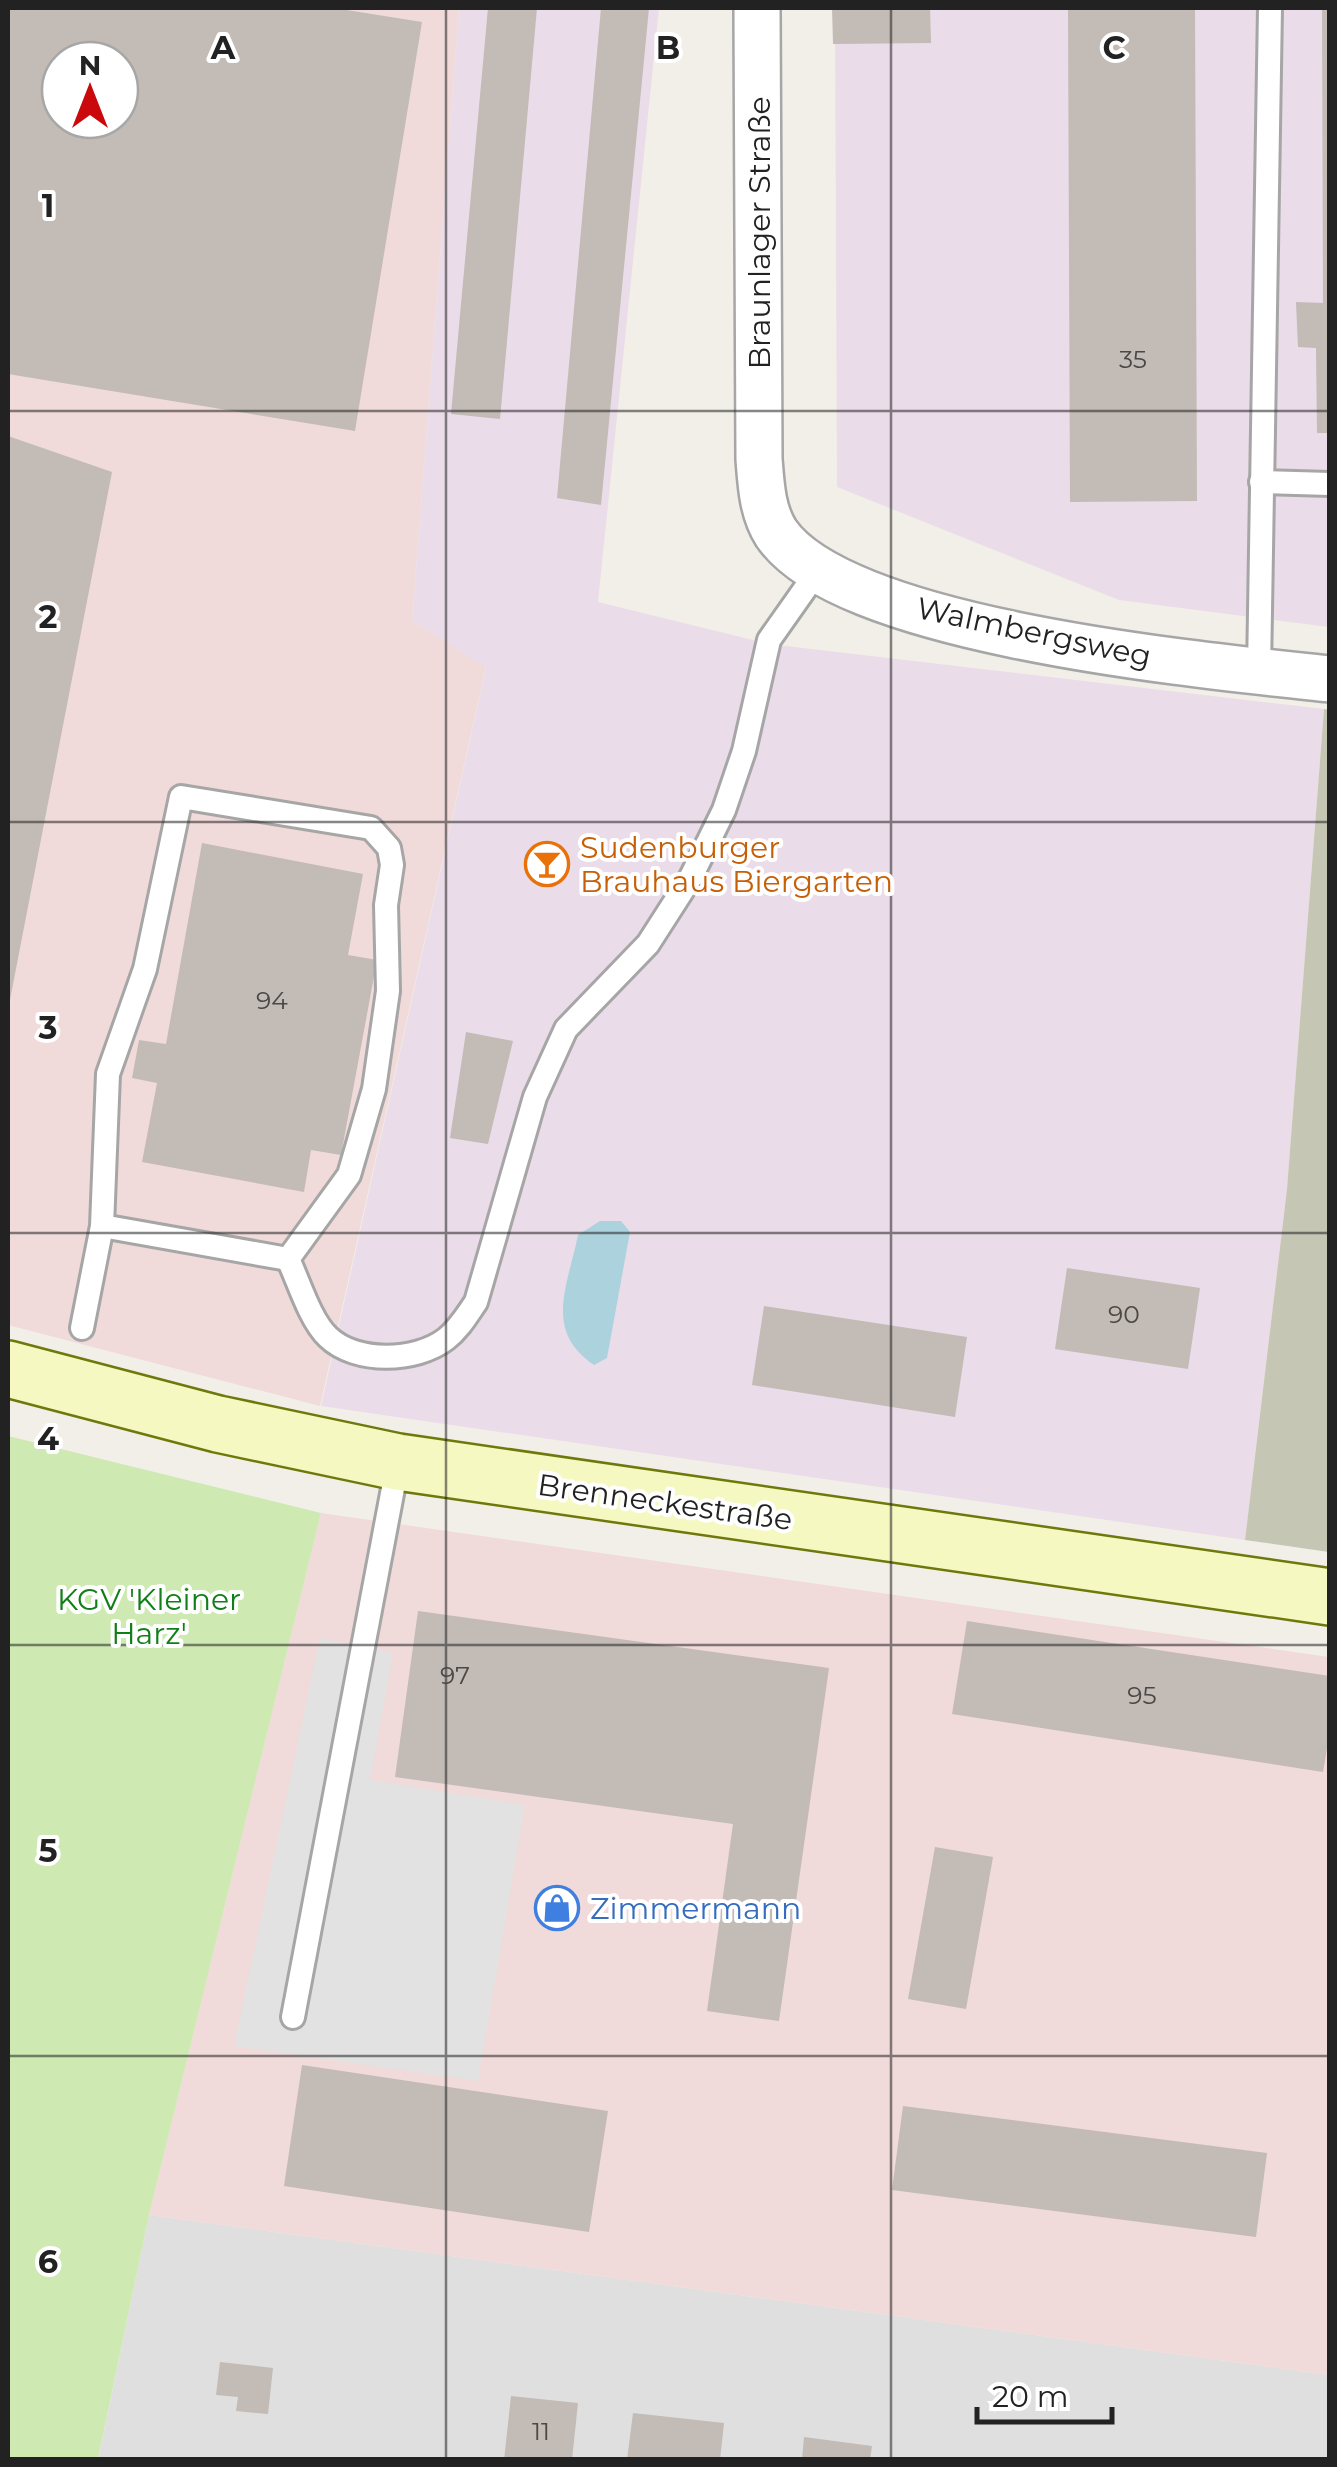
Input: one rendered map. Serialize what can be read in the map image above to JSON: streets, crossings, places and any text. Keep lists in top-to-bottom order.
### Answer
{
  "streets": {
    "main road": ["Brenneckestraße"],
    "street": ["Braunlager Straße", "Walmbergsweg"]
  },
  "crossings": [
    ["Braunlager Straße", "Walmbergsweg"]
  ],
  "parks": ["KGV 'Kleiner Harz'"],
  "places": {
    "bar": ["Sudenburger Brauhaus Biergarten"],
    "shop": ["Zimmermann"]
  },
  "house_numbers": [
    "35",
    "94",
    "90",
    "97",
    "95",
    "11"
  ],
  "scale_bar": "20 m",
  "north": "top",
  "grid": {
    "columns": ["A", "B", "C"],
    "rows": [
      "1",
      "2",
      "3",
      "4",
      "5",
      "6"
    ]
  }
}
